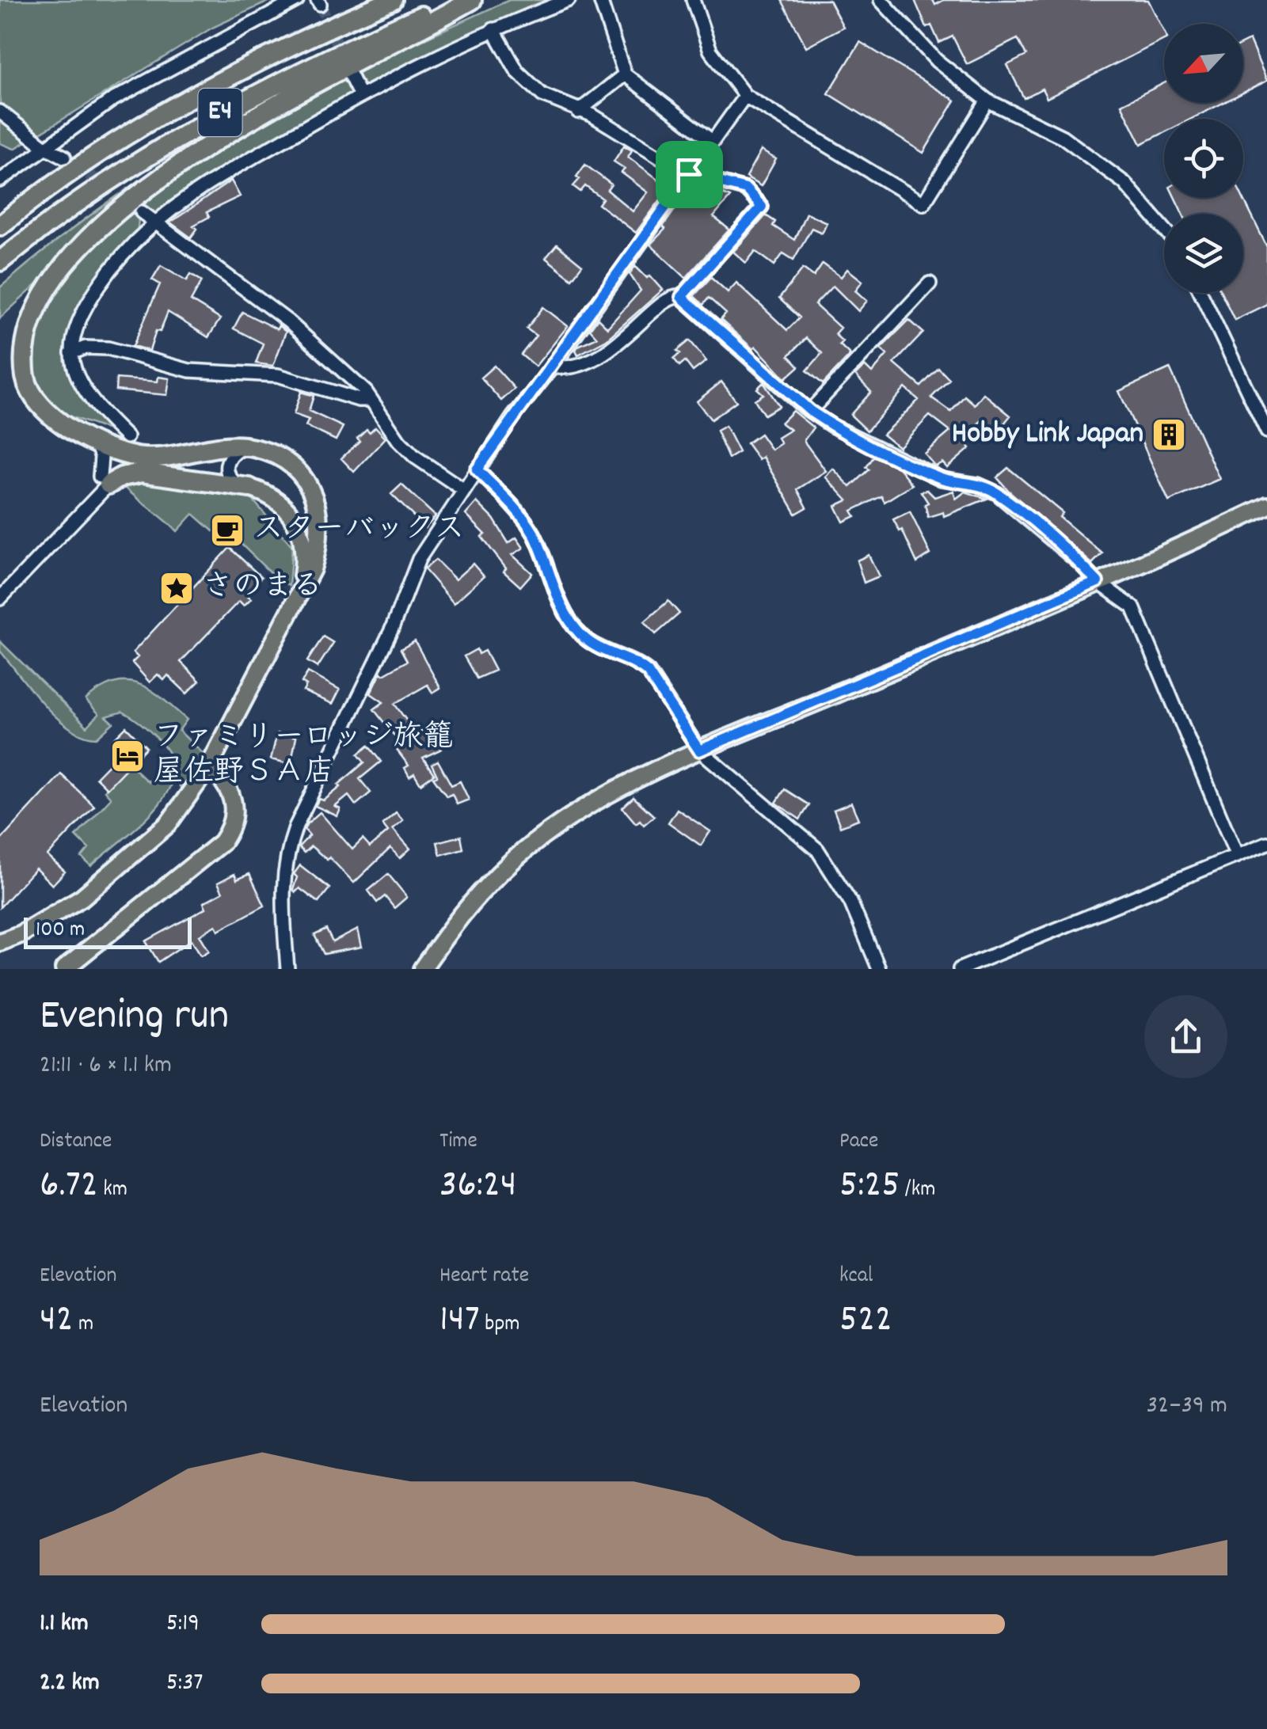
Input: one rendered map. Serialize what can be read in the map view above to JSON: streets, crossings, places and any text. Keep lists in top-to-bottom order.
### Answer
{
  "streets": {
    "highway": ["E4"]
  },
  "places": {
    "building": ["Hobby Link Japan"],
    "cafe": ["スターバックス"],
    "place": ["さのまる"],
    "hotel": ["ファミリーロッジ旅籠 屋佐野ＳＡ店"]
  },
  "scale_bar": "100 m",
  "north": "bottom left",
  "page": {
    "scale": "100 m",
    "heading": ["Evening run", "21:11 · 6 × 1.1 km"],
    "stats": [
      ["Distance", "6.72 km"],
      ["Time", "36:24"],
      ["Pace", "5:25 /km"],
      ["Elevation", "42 m"],
      ["Heart rate", "147 bpm"],
      ["kcal", "522"]
    ],
    "chart": ["Elevation", "32–39 m"],
    "list": [
      {
        "name": "1.1 km",
        "note": "5:19"
      },
      {
        "name": "2.2 km",
        "note": "5:37"
      }
    ]
  }
}
